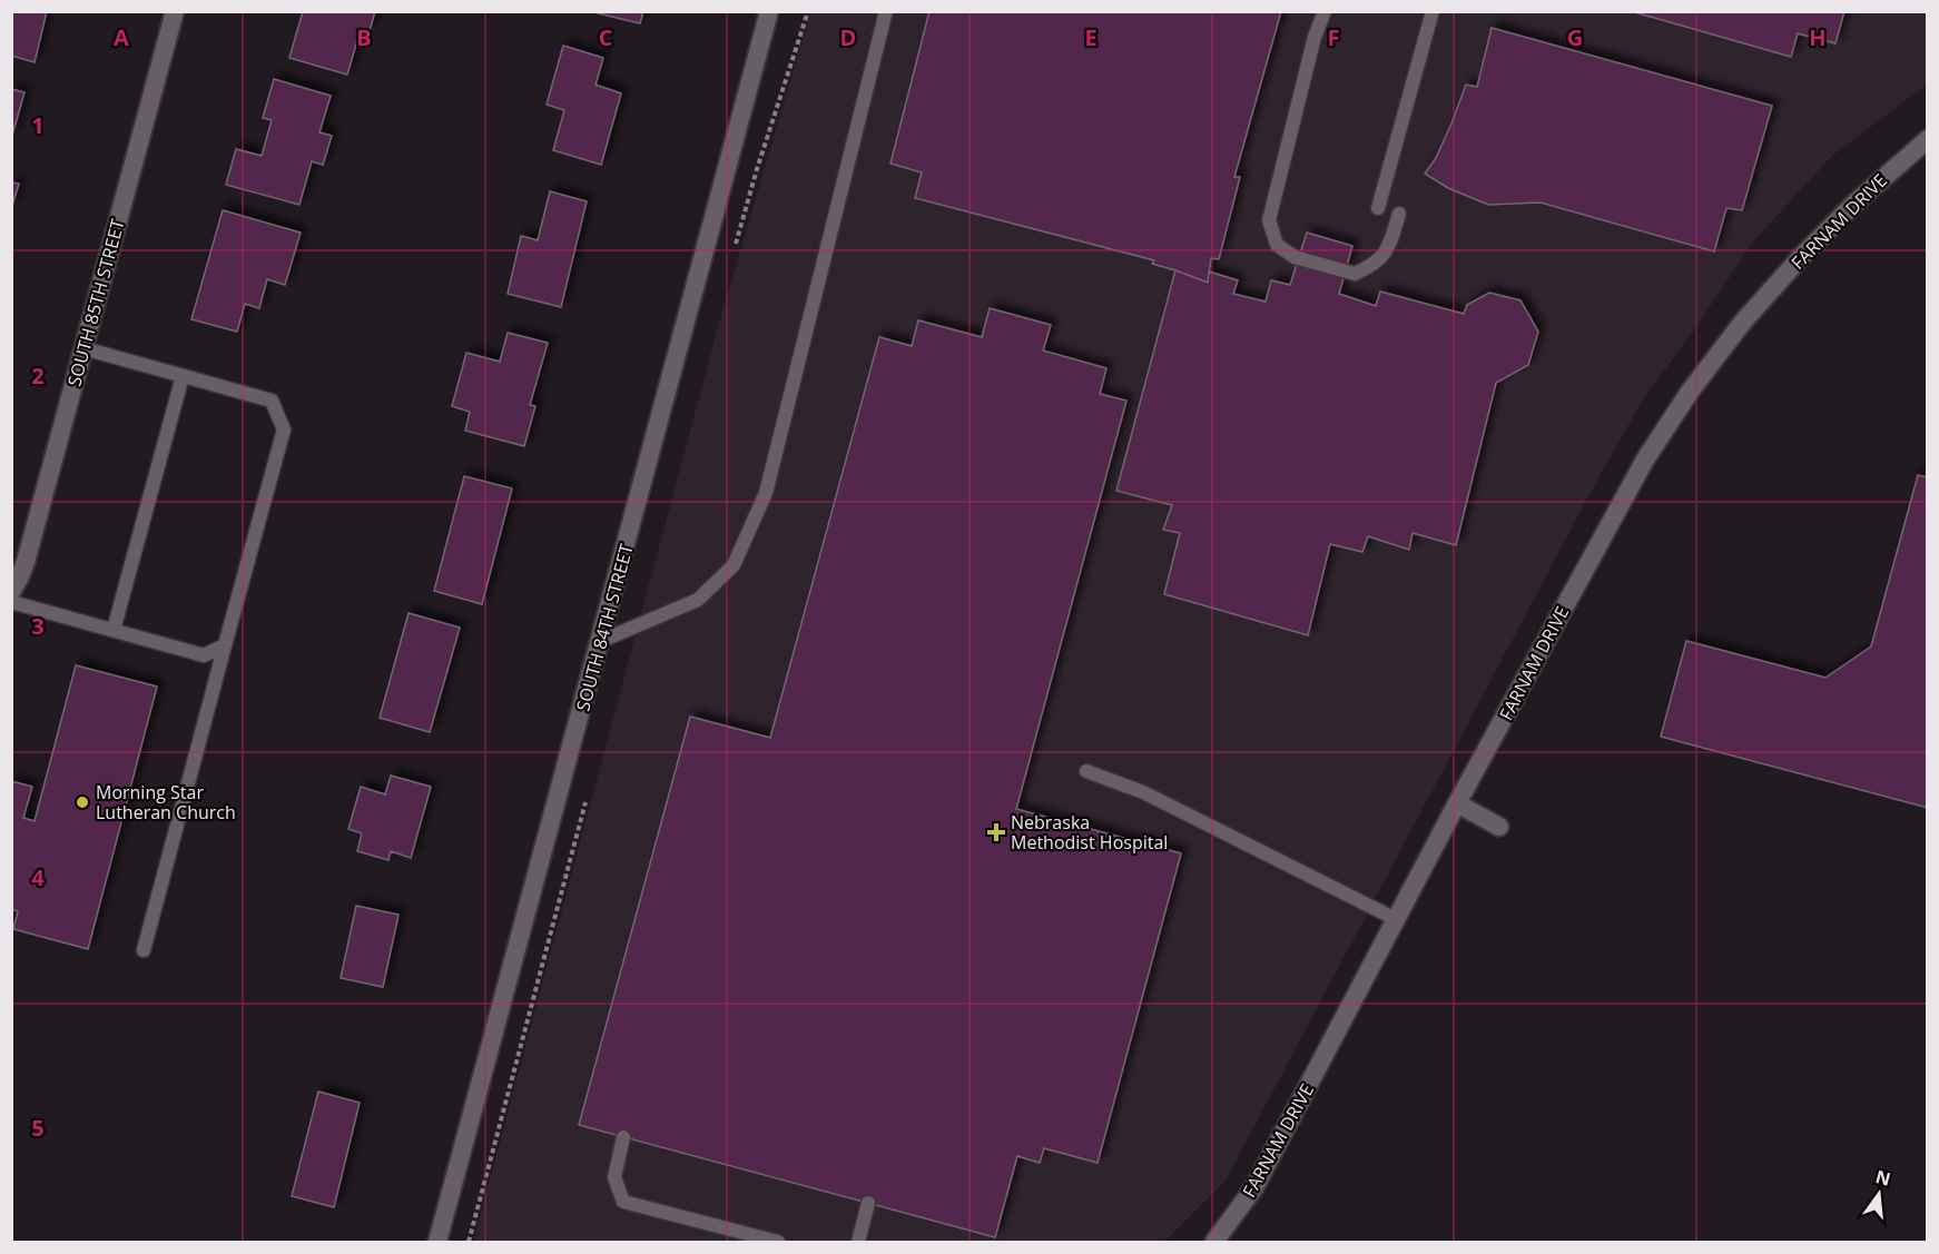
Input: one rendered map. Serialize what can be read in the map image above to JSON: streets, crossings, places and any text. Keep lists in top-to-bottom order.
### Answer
{
  "streets": {
    "street": ["FARNAM DRIVE", "SOUTH 85TH STREET", "SOUTH 84TH STREET"]
  },
  "places": {
    "other": ["Morning Star Lutheran Church"],
    "health": ["Nebraska Methodist Hospital"]
  },
  "north": "top",
  "grid": {
    "columns": [
      "A",
      "B",
      "C",
      "D",
      "E",
      "F",
      "G",
      "H"
    ],
    "rows": [
      "1",
      "2",
      "3",
      "4",
      "5"
    ]
  }
}
